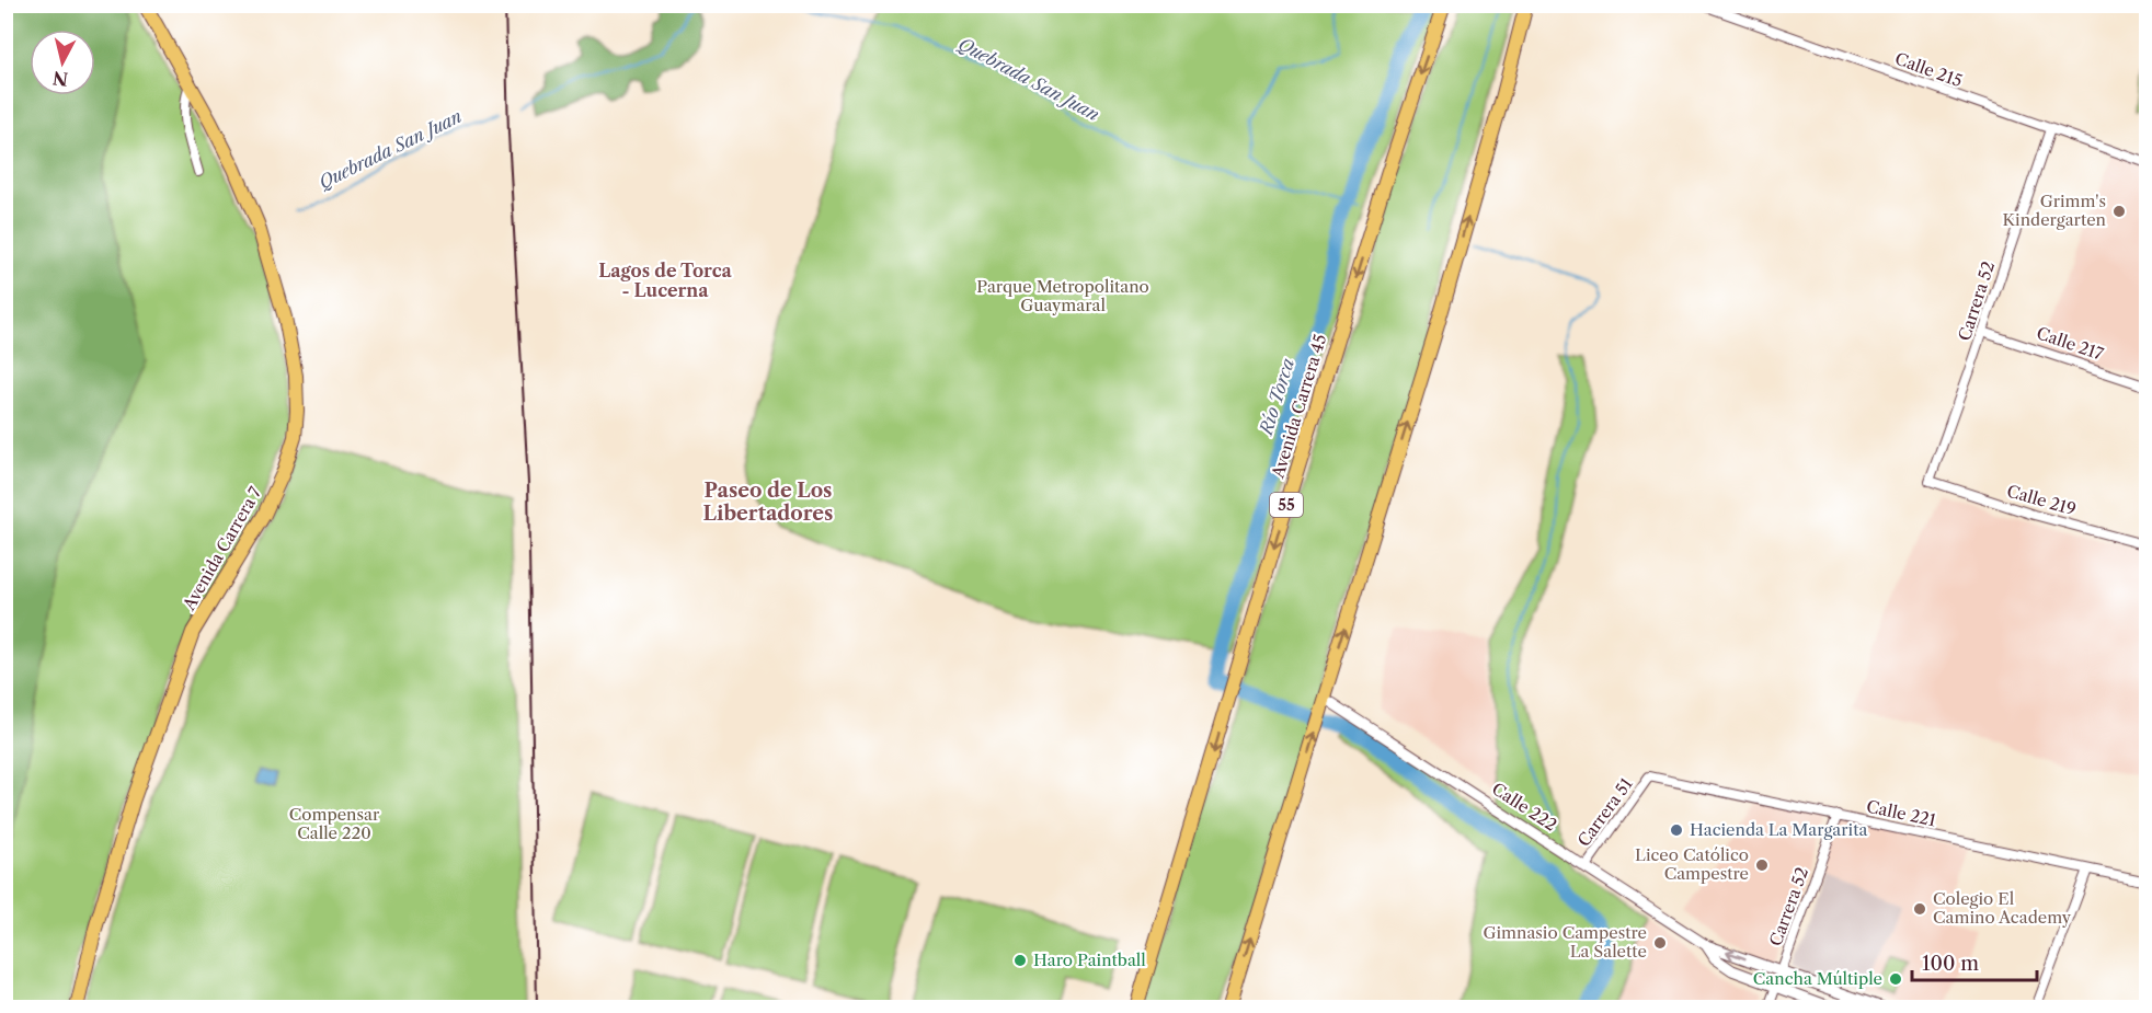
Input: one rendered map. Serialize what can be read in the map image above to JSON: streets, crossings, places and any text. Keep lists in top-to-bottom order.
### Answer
{
  "streets": {
    "main road": ["Avenida Carrera 45", "55", "Avenida Carrera 7"],
    "street": [
      "Calle 215",
      "Carrera 52",
      "Calle 217",
      "Calle 219",
      "Calle 222",
      "Carrera 51",
      "Calle 221"
    ]
  },
  "crossings": [
    ["Calle 215", "Carrera 52"],
    ["Carrera 52", "Calle 217"],
    ["Carrera 52", "Calle 219"],
    ["Carrera 52", "Calle 222"],
    ["Carrera 52", "Calle 221"],
    ["Calle 222", "Carrera 51"],
    ["Carrera 51", "Calle 221"]
  ],
  "districts": ["Lagos de Torca - Lucerna", "Paseo de Los Libertadores"],
  "water": ["Quebrada San Juan", "Río Torca"],
  "parks": ["Parque Metropolitano Guaymaral", "Compensar Calle 220"],
  "places": [
    "Grimm's Kindergarten",
    "Hacienda La Margarita",
    "Liceo Católico Campestre",
    "Colegio El Camino Academy",
    "Gimnasio Campestre La Salette",
    "Haro Paintball",
    "Cancha Múltiple"
  ],
  "scale_bar": "100 m",
  "north": "bottom"
}
